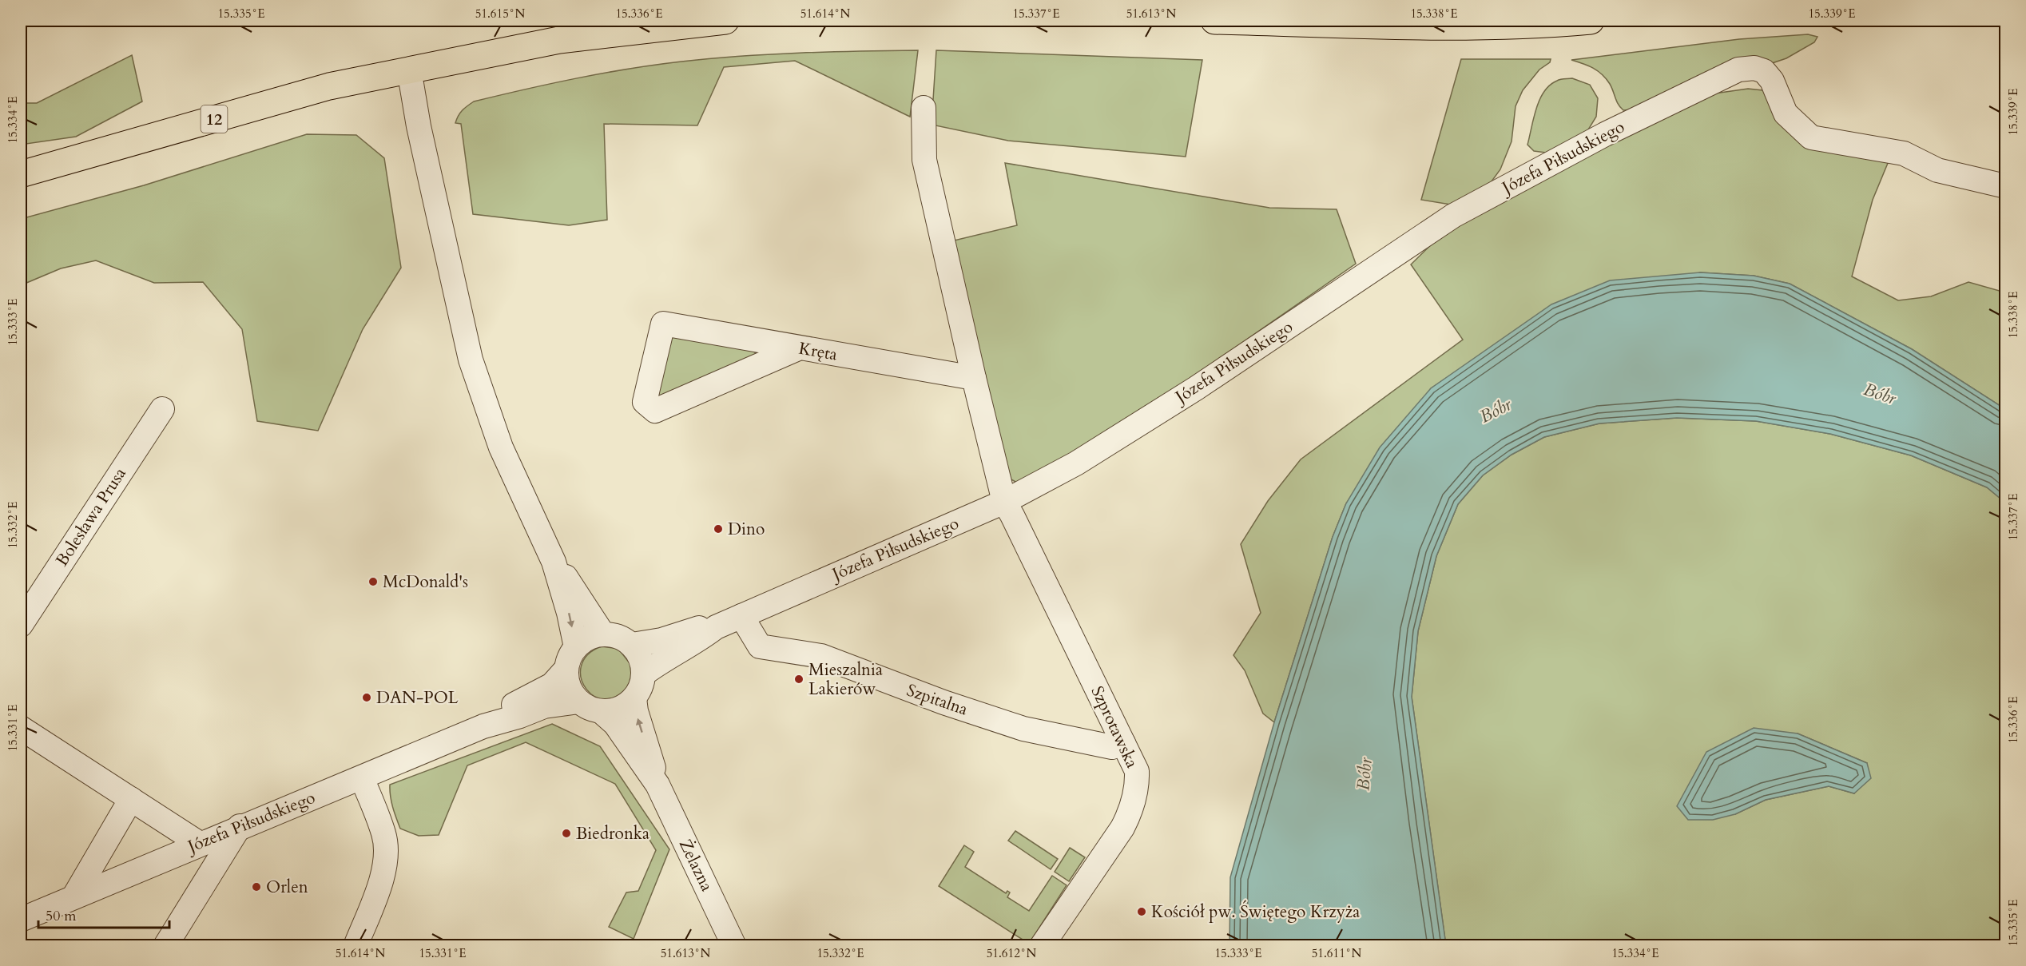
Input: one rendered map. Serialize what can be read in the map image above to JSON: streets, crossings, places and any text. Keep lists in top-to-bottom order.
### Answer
{
  "streets": {
    "main road": ["12"],
    "street": [
      "Józefa Piłsudskiego",
      "Kręta",
      "Bolesława Prusa",
      "Szpitalna",
      "Szprotawska",
      "Żelazna"
    ]
  },
  "crossings": [
    ["Józefa Piłsudskiego", "Szpitalna"],
    ["Józefa Piłsudskiego", "Szprotawska"],
    ["Szpitalna", "Szprotawska"]
  ],
  "water": ["Bóbr"],
  "places": [
    "Dino",
    "McDonald's",
    "Mieszalnia Lakierów",
    "DAN-POL",
    "Biedronka",
    "Orlen",
    "Kościół pw. Świętego Krzyża"
  ],
  "scale_bar": "50 m",
  "coordinates": [
    "15.335°E",
    "51.615°N",
    "15.336°E",
    "51.614°N",
    "15.337°E",
    "51.613°N",
    "15.338°E",
    "15.339°E",
    "15.334°E",
    "15.333°E",
    "15.332°E",
    "15.331°E",
    "51.612°N",
    "51.611°N"
  ]
}
